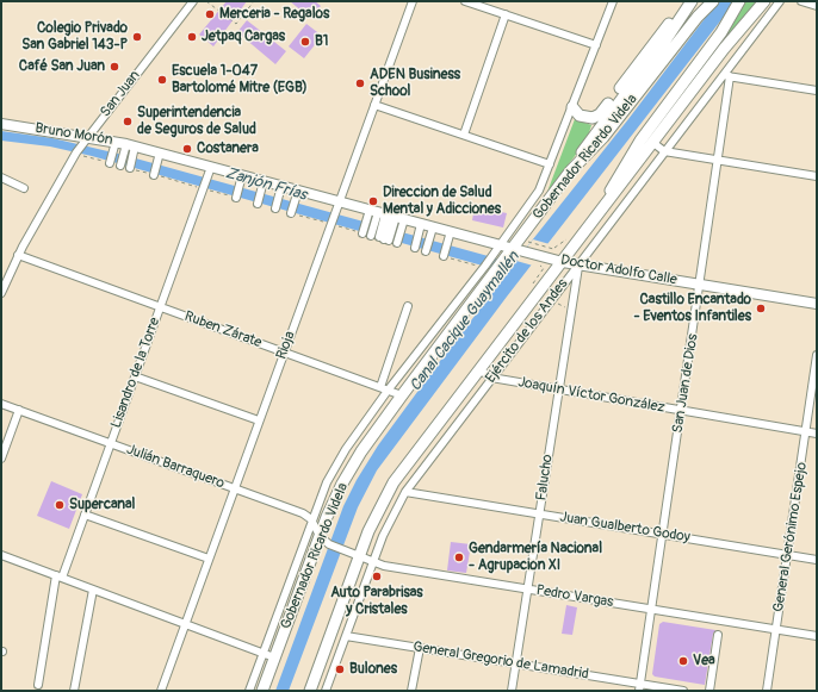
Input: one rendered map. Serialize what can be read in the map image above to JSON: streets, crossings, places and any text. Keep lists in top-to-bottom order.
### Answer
{
  "streets": {
    "highway": ["Gobernador Ricardo Videla"],
    "main road": ["Bruno Morón", "Doctor Adolfo Calle"],
    "street": [
      "San Juan",
      "Ruben Zárate",
      "Ejército de los Andes",
      "Rioja",
      "Lisandro de la Torre",
      "San Juan de Dios",
      "Joaquín Víctor González",
      "Julián Barraquero",
      "Falucho",
      "Juan Gualberto Godoy",
      "General Gerónimo Espejo",
      "Pedro Vargas",
      "General Gregorio de Lamadrid"
    ]
  },
  "crossings": [
    ["San Juan", "Bruno Morón"],
    ["San Juan", "Ruben Zárate"],
    ["Bruno Morón", "Gobernador Ricardo Videla"],
    ["Bruno Morón", "Doctor Adolfo Calle"],
    ["Bruno Morón", "Rioja"],
    ["Bruno Morón", "Lisandro de la Torre"],
    ["Gobernador Ricardo Videla", "Ruben Zárate"],
    ["Gobernador Ricardo Videla", "Pedro Vargas"],
    ["Doctor Adolfo Calle", "Ejército de los Andes"],
    ["Doctor Adolfo Calle", "San Juan de Dios"],
    ["Doctor Adolfo Calle", "Falucho"],
    ["Ruben Zárate", "Rioja"],
    ["Ruben Zárate", "Lisandro de la Torre"],
    ["Ejército de los Andes", "San Juan de Dios"],
    ["Ejército de los Andes", "Joaquín Víctor González"],
    ["Ejército de los Andes", "Falucho"],
    ["Ejército de los Andes", "Juan Gualberto Godoy"],
    ["Ejército de los Andes", "Pedro Vargas"],
    ["Ejército de los Andes", "General Gregorio de Lamadrid"],
    ["Rioja", "Julián Barraquero"],
    ["Lisandro de la Torre", "Julián Barraquero"],
    ["San Juan de Dios", "Joaquín Víctor González"],
    ["San Juan de Dios", "Juan Gualberto Godoy"],
    ["San Juan de Dios", "Pedro Vargas"],
    ["San Juan de Dios", "General Gregorio de Lamadrid"],
    ["Joaquín Víctor González", "Falucho"],
    ["Joaquín Víctor González", "General Gerónimo Espejo"],
    ["Falucho", "Juan Gualberto Godoy"],
    ["Falucho", "Pedro Vargas"],
    ["Falucho", "General Gregorio de Lamadrid"],
    ["Juan Gualberto Godoy", "General Gerónimo Espejo"],
    ["General Gerónimo Espejo", "Pedro Vargas"]
  ],
  "water": ["Zanjón Frías", "Canal Cacique Guaymallén"],
  "places": [
    "Merceria - Regalos",
    "Colegio Privado San Gabriel 143-P",
    "Jetpaq Cargas",
    "B1",
    "Café San Juan",
    "Escuela 1-047 Bartolomé Mitre (EGB)",
    "ADEN Business School",
    "Superintendencia de Seguros de Salud",
    "Costanera",
    "Direccion de Salud Mental y Adicciones",
    "Castillo Encantado - Eventos Infantiles",
    "Supercanal",
    "Gendarmería Nacional - Agrupacion XI",
    "Auto Parabrisas y Cristales",
    "Vea",
    "Bulones"
  ]
}
